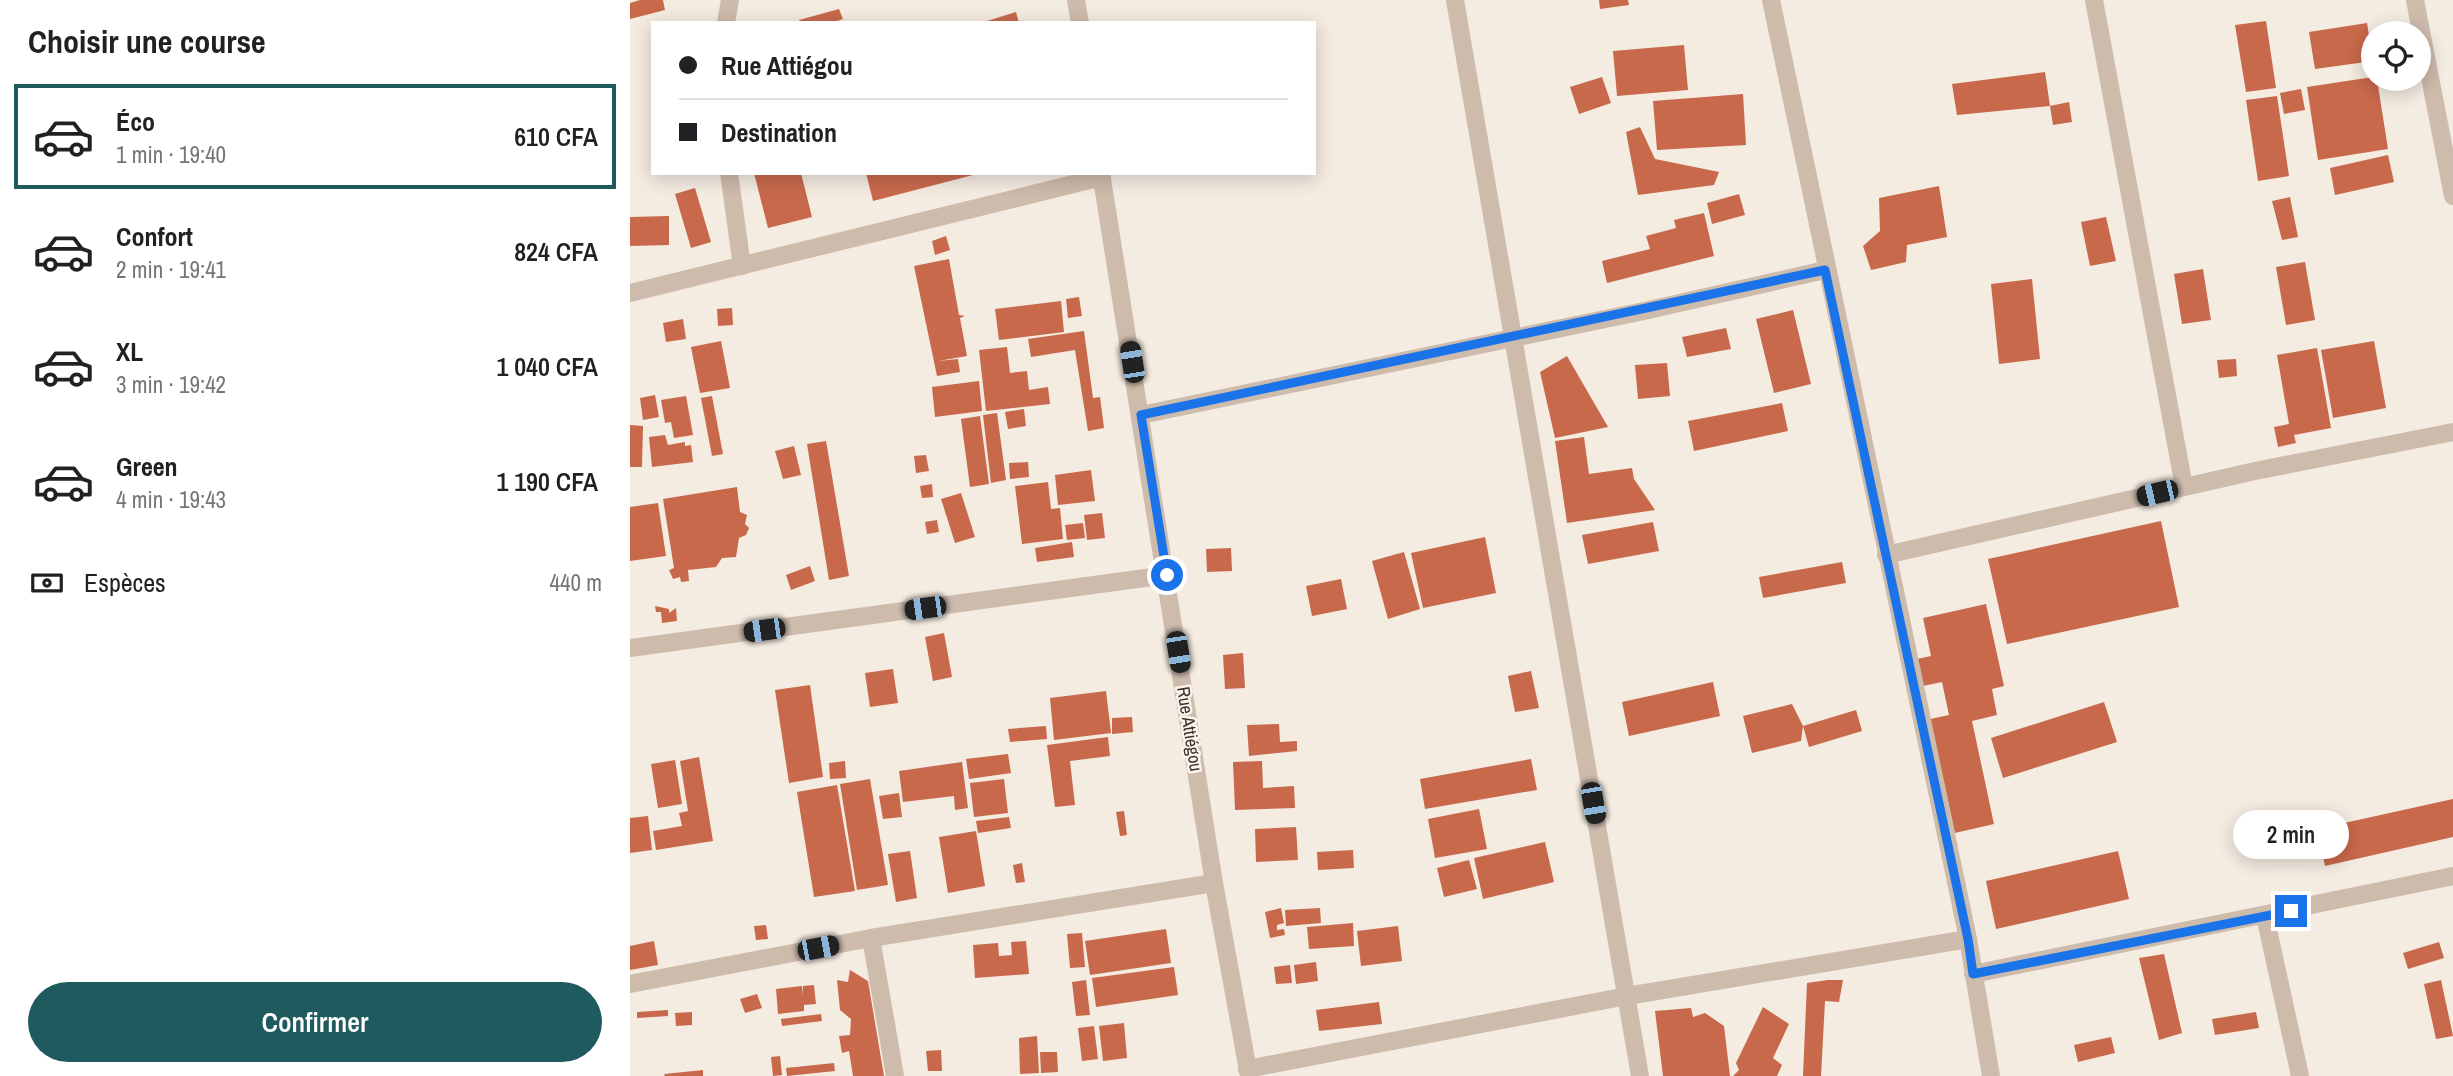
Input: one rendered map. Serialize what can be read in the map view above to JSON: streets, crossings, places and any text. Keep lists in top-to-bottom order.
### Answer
{
  "streets": {
    "street": ["Rue Attiégou"]
  },
  "page": {
    "heading": "Choisir une course",
    "banner": ["Rue Attiégou", "Destination"],
    "list": [
      {
        "name": "Éco",
        "note": "1 min · 19:40",
        "value": "610 CFA"
      },
      {
        "name": "Confort",
        "note": "2 min · 19:41",
        "value": "824 CFA"
      },
      {
        "name": "XL",
        "note": "3 min · 19:42",
        "value": "1 040 CFA"
      },
      {
        "name": "Green",
        "note": "4 min · 19:43",
        "value": "1 190 CFA"
      }
    ],
    "pay": ["Espèces", "440 m"],
    "bubble": "2 min",
    "buttons": "Confirmer"
  }
}
